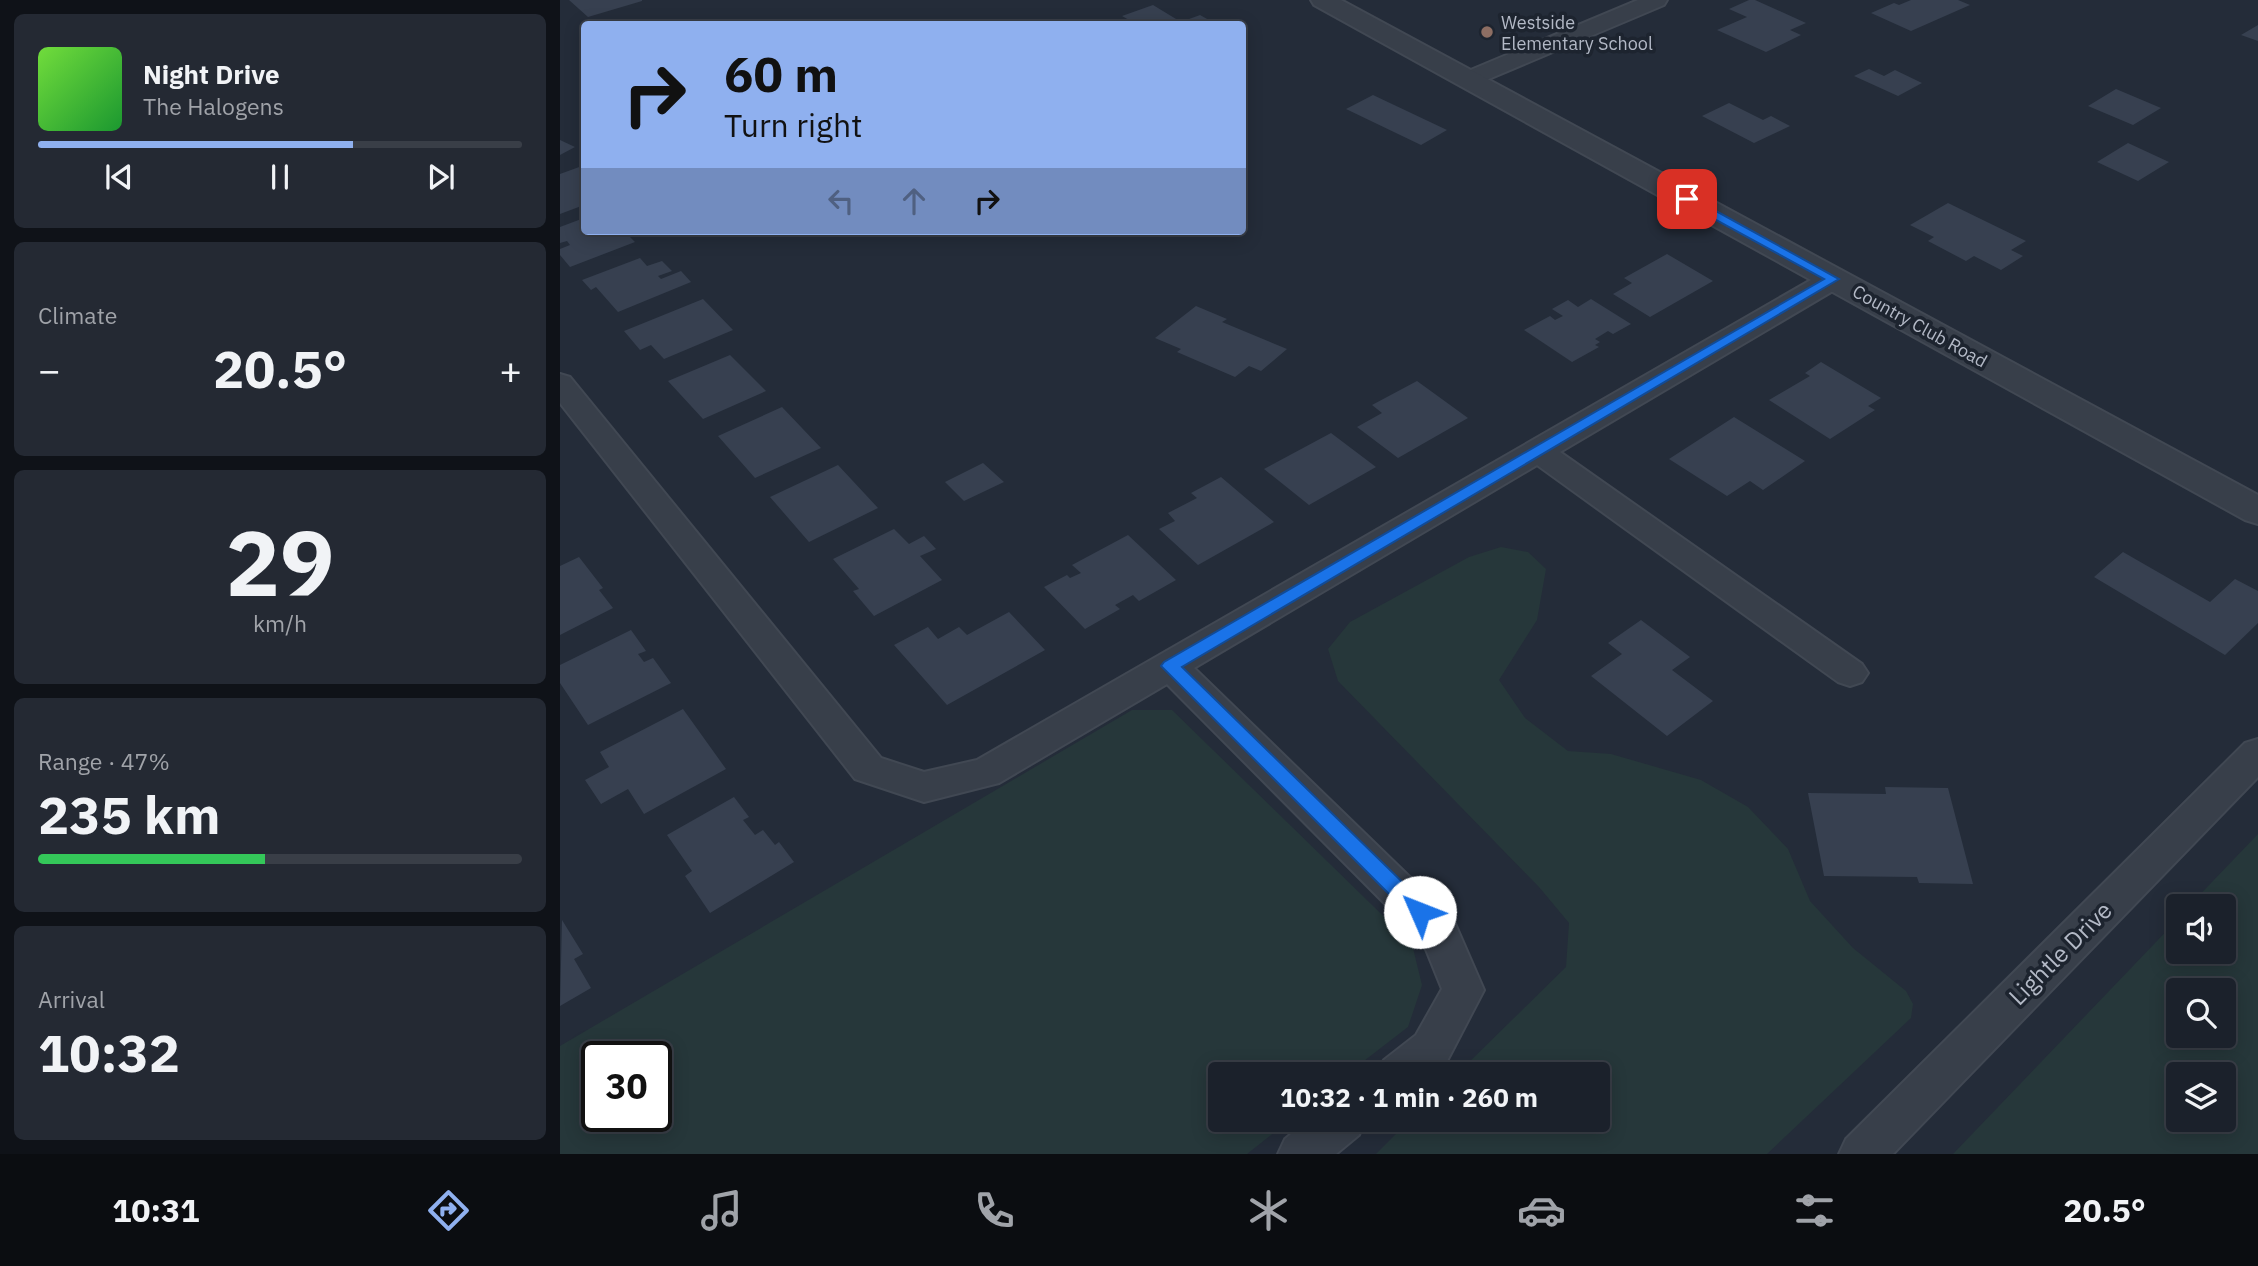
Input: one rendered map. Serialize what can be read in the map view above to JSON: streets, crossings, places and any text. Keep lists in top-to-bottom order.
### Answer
{
  "streets": {
    "street": ["Country Club Road", "Lightle Drive"]
  },
  "places": ["Westside Elementary School"],
  "page": {
    "turn": ["60 m", "Turn right"],
    "song": ["Night Drive", "The Halogens"],
    "tile": [
      "Climate",
      ["29", "km/h"],
      ["Range · 47%", "235 km"],
      ["Arrival", "10:32"]
    ],
    "heat": ["−", "20.5°", "+"],
    "limit": "30",
    "trip": "10:32 · 1 min · 260 m",
    "tabs": ["10:31", "20.5°"]
  }
}
